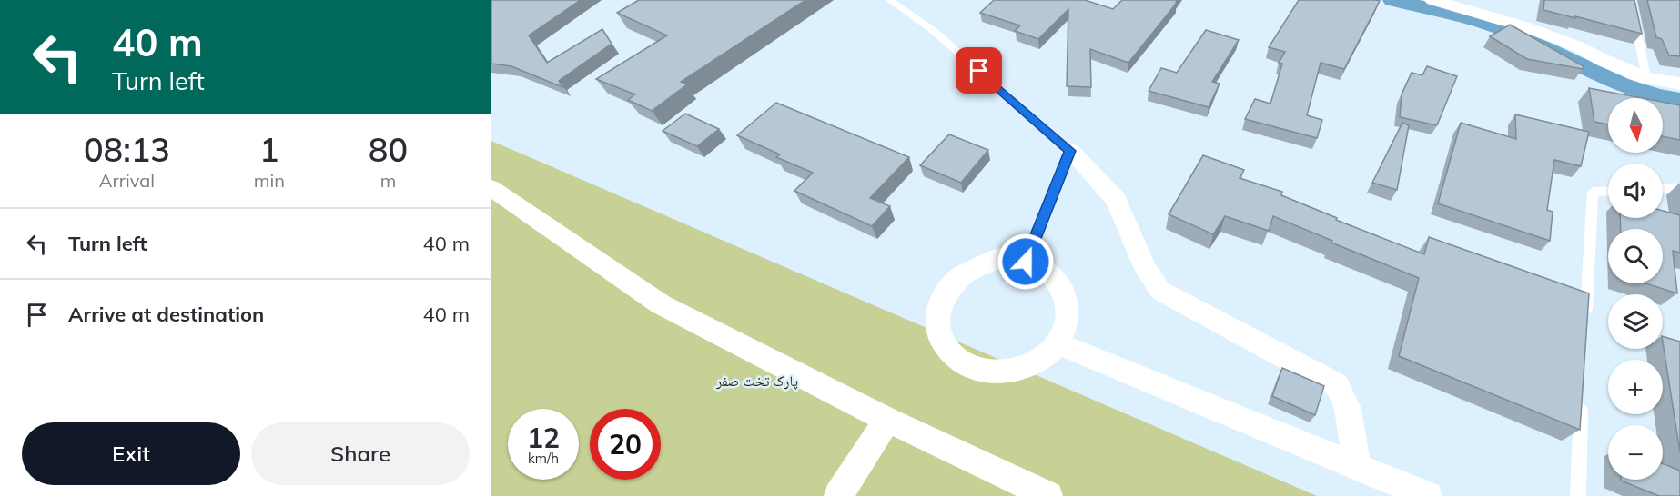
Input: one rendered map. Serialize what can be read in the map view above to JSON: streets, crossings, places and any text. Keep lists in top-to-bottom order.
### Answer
{
  "parks": ["پارک تخت صفر"],
  "north": "bottom",
  "page": {
    "turn": ["40 m", "Turn left"],
    "map_buttons": ["+", "−"],
    "eta": [
      "08:13",
      "Arrival",
      "1",
      "min",
      "80",
      "m"
    ],
    "list": [
      {
        "name": "Turn left",
        "value": "40 m"
      },
      {
        "name": "Arrive at destination",
        "value": "40 m"
      }
    ],
    "speed": "12 km/h",
    "limit": "20",
    "buttons": ["Exit", "Share"]
  }
}
